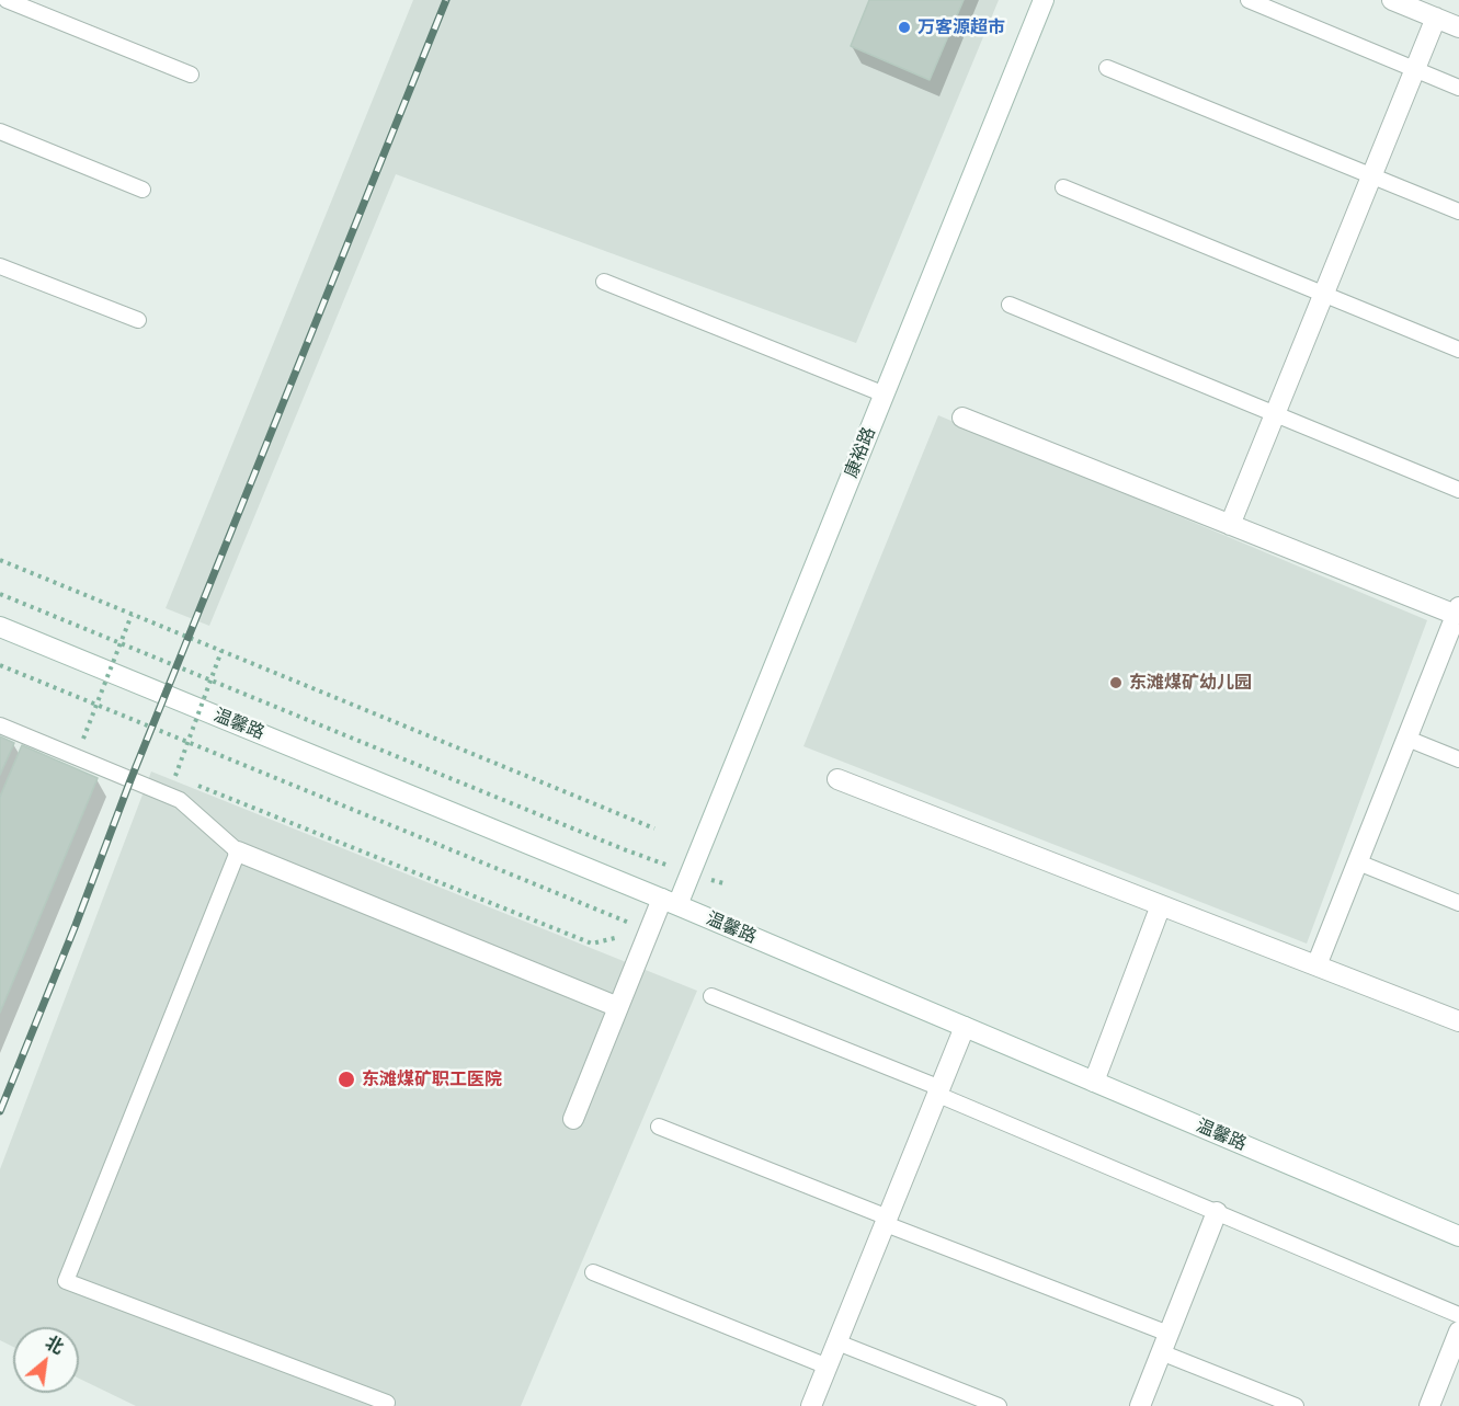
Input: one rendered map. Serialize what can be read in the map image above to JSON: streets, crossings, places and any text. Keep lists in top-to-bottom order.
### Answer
{
  "streets": {
    "street": ["康裕路", "温馨路"]
  },
  "crossings": [
    ["康裕路", "温馨路"]
  ],
  "places": ["万客源超市", "东滩煤矿幼儿园", "东滩煤矿职工医院"],
  "north": "top right"
}
